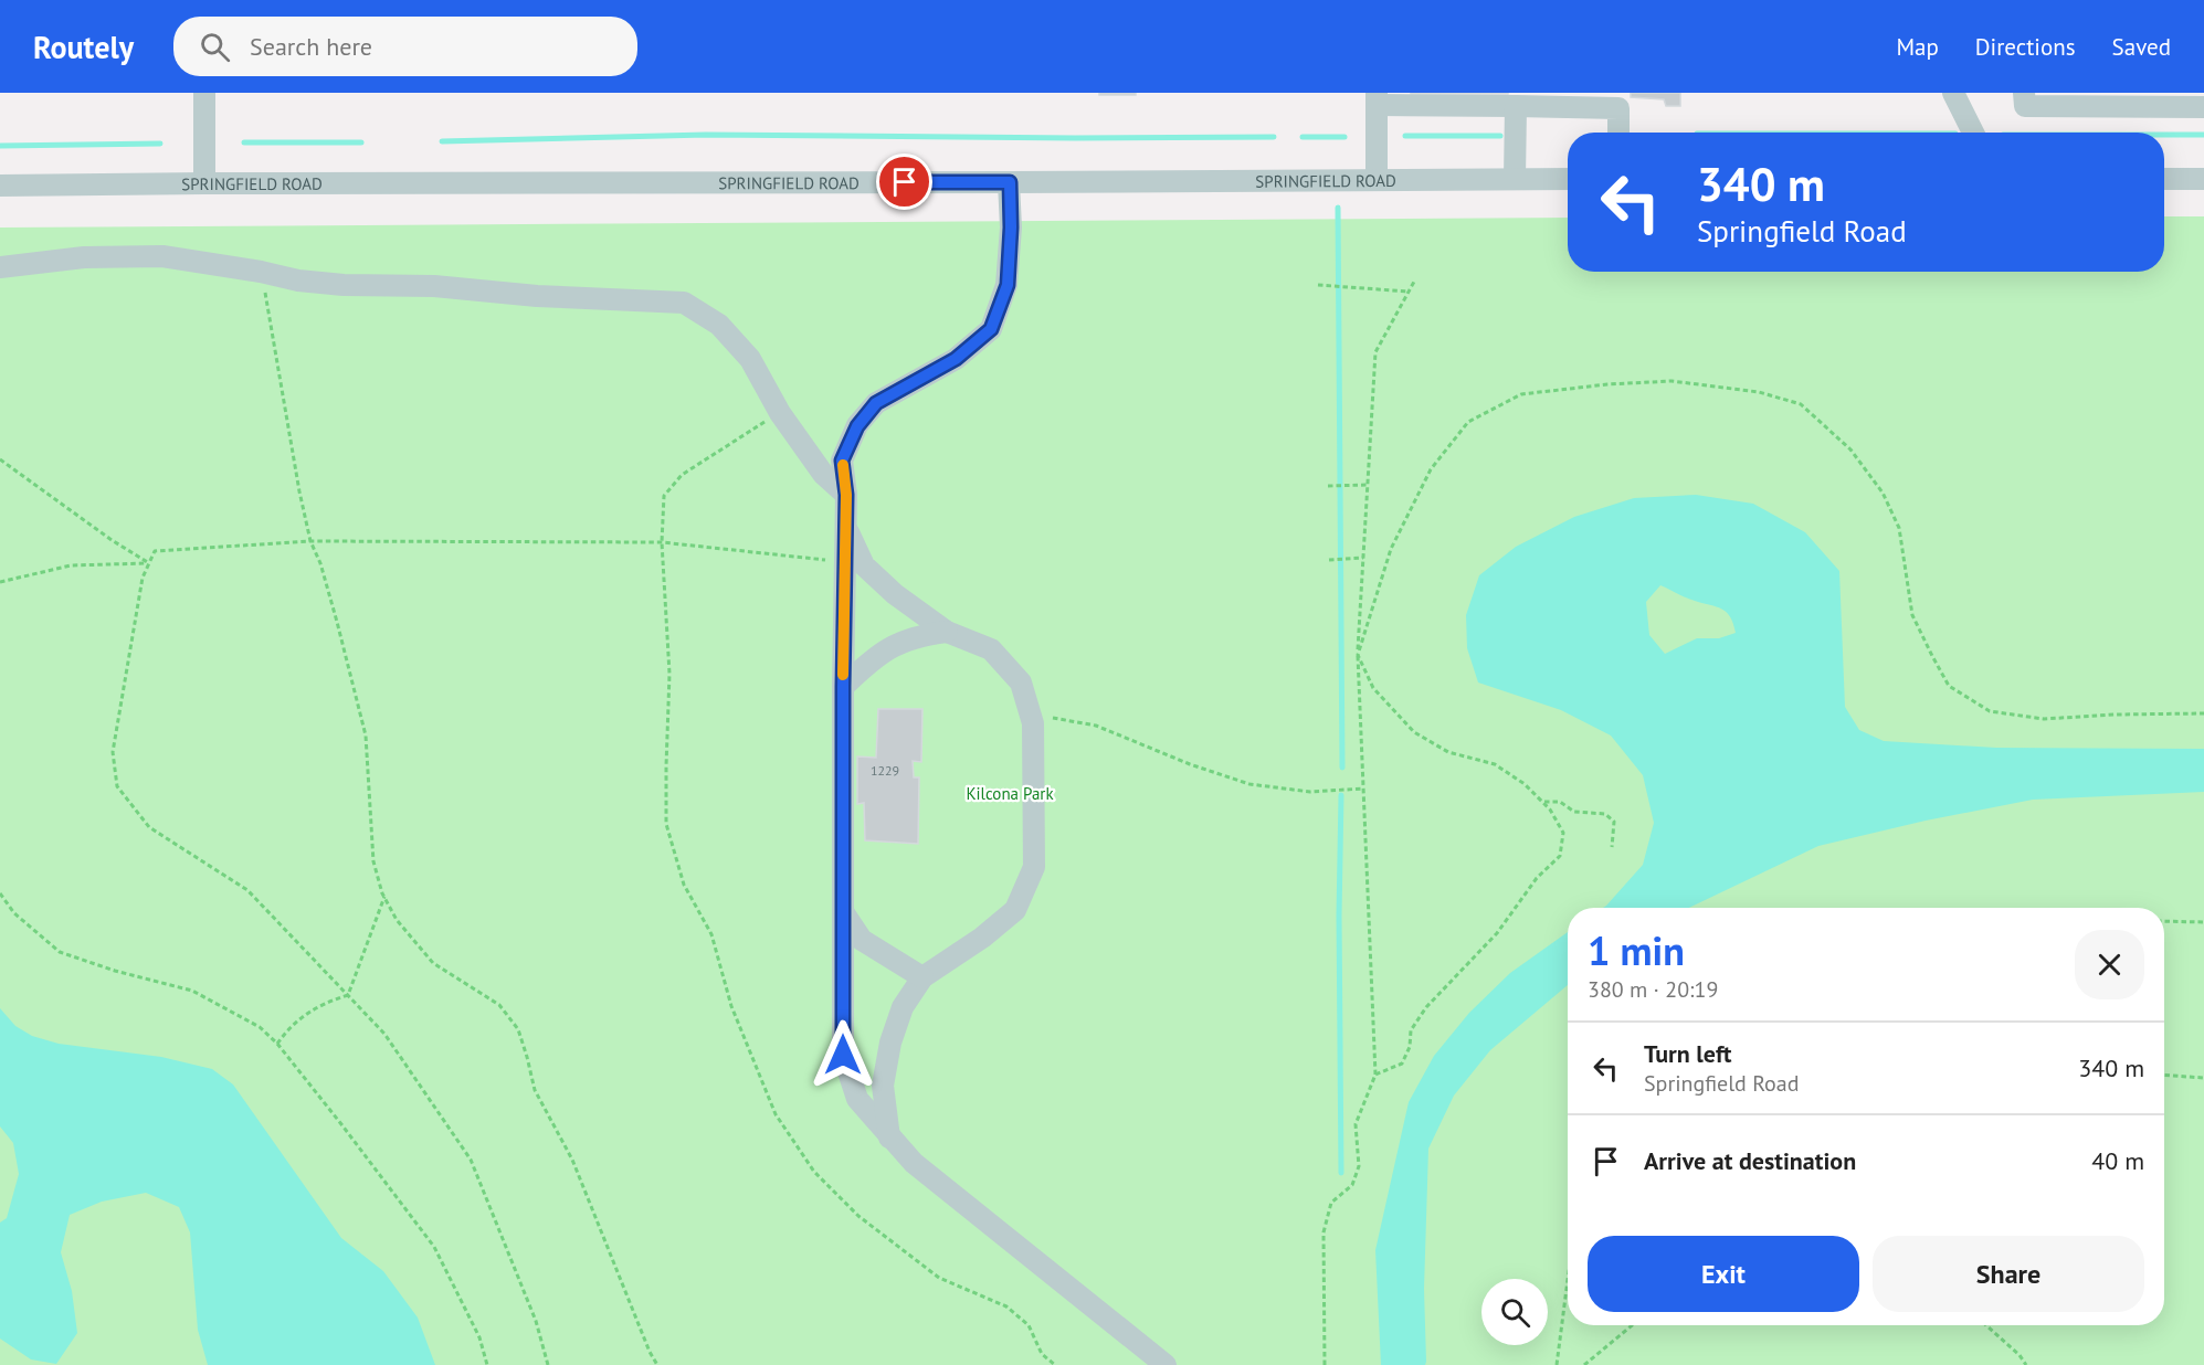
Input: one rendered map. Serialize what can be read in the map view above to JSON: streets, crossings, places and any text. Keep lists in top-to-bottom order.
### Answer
{
  "streets": {
    "street": ["SPRINGFIELD ROAD"]
  },
  "parks": ["Kilcona Park"],
  "house_numbers": ["1229"],
  "page": {
    "header": "Routely",
    "search": "Search here",
    "nav": ["Map", "Directions", "Saved"],
    "turn": ["340 m", "Springfield Road"],
    "heading": ["1 min", "380 m · 20:19"],
    "list": [
      {
        "name": "Turn left",
        "note": "Springfield Road",
        "value": "340 m"
      },
      {
        "name": "Arrive at destination",
        "value": "40 m"
      }
    ],
    "buttons": ["Exit", "Share"]
  }
}
